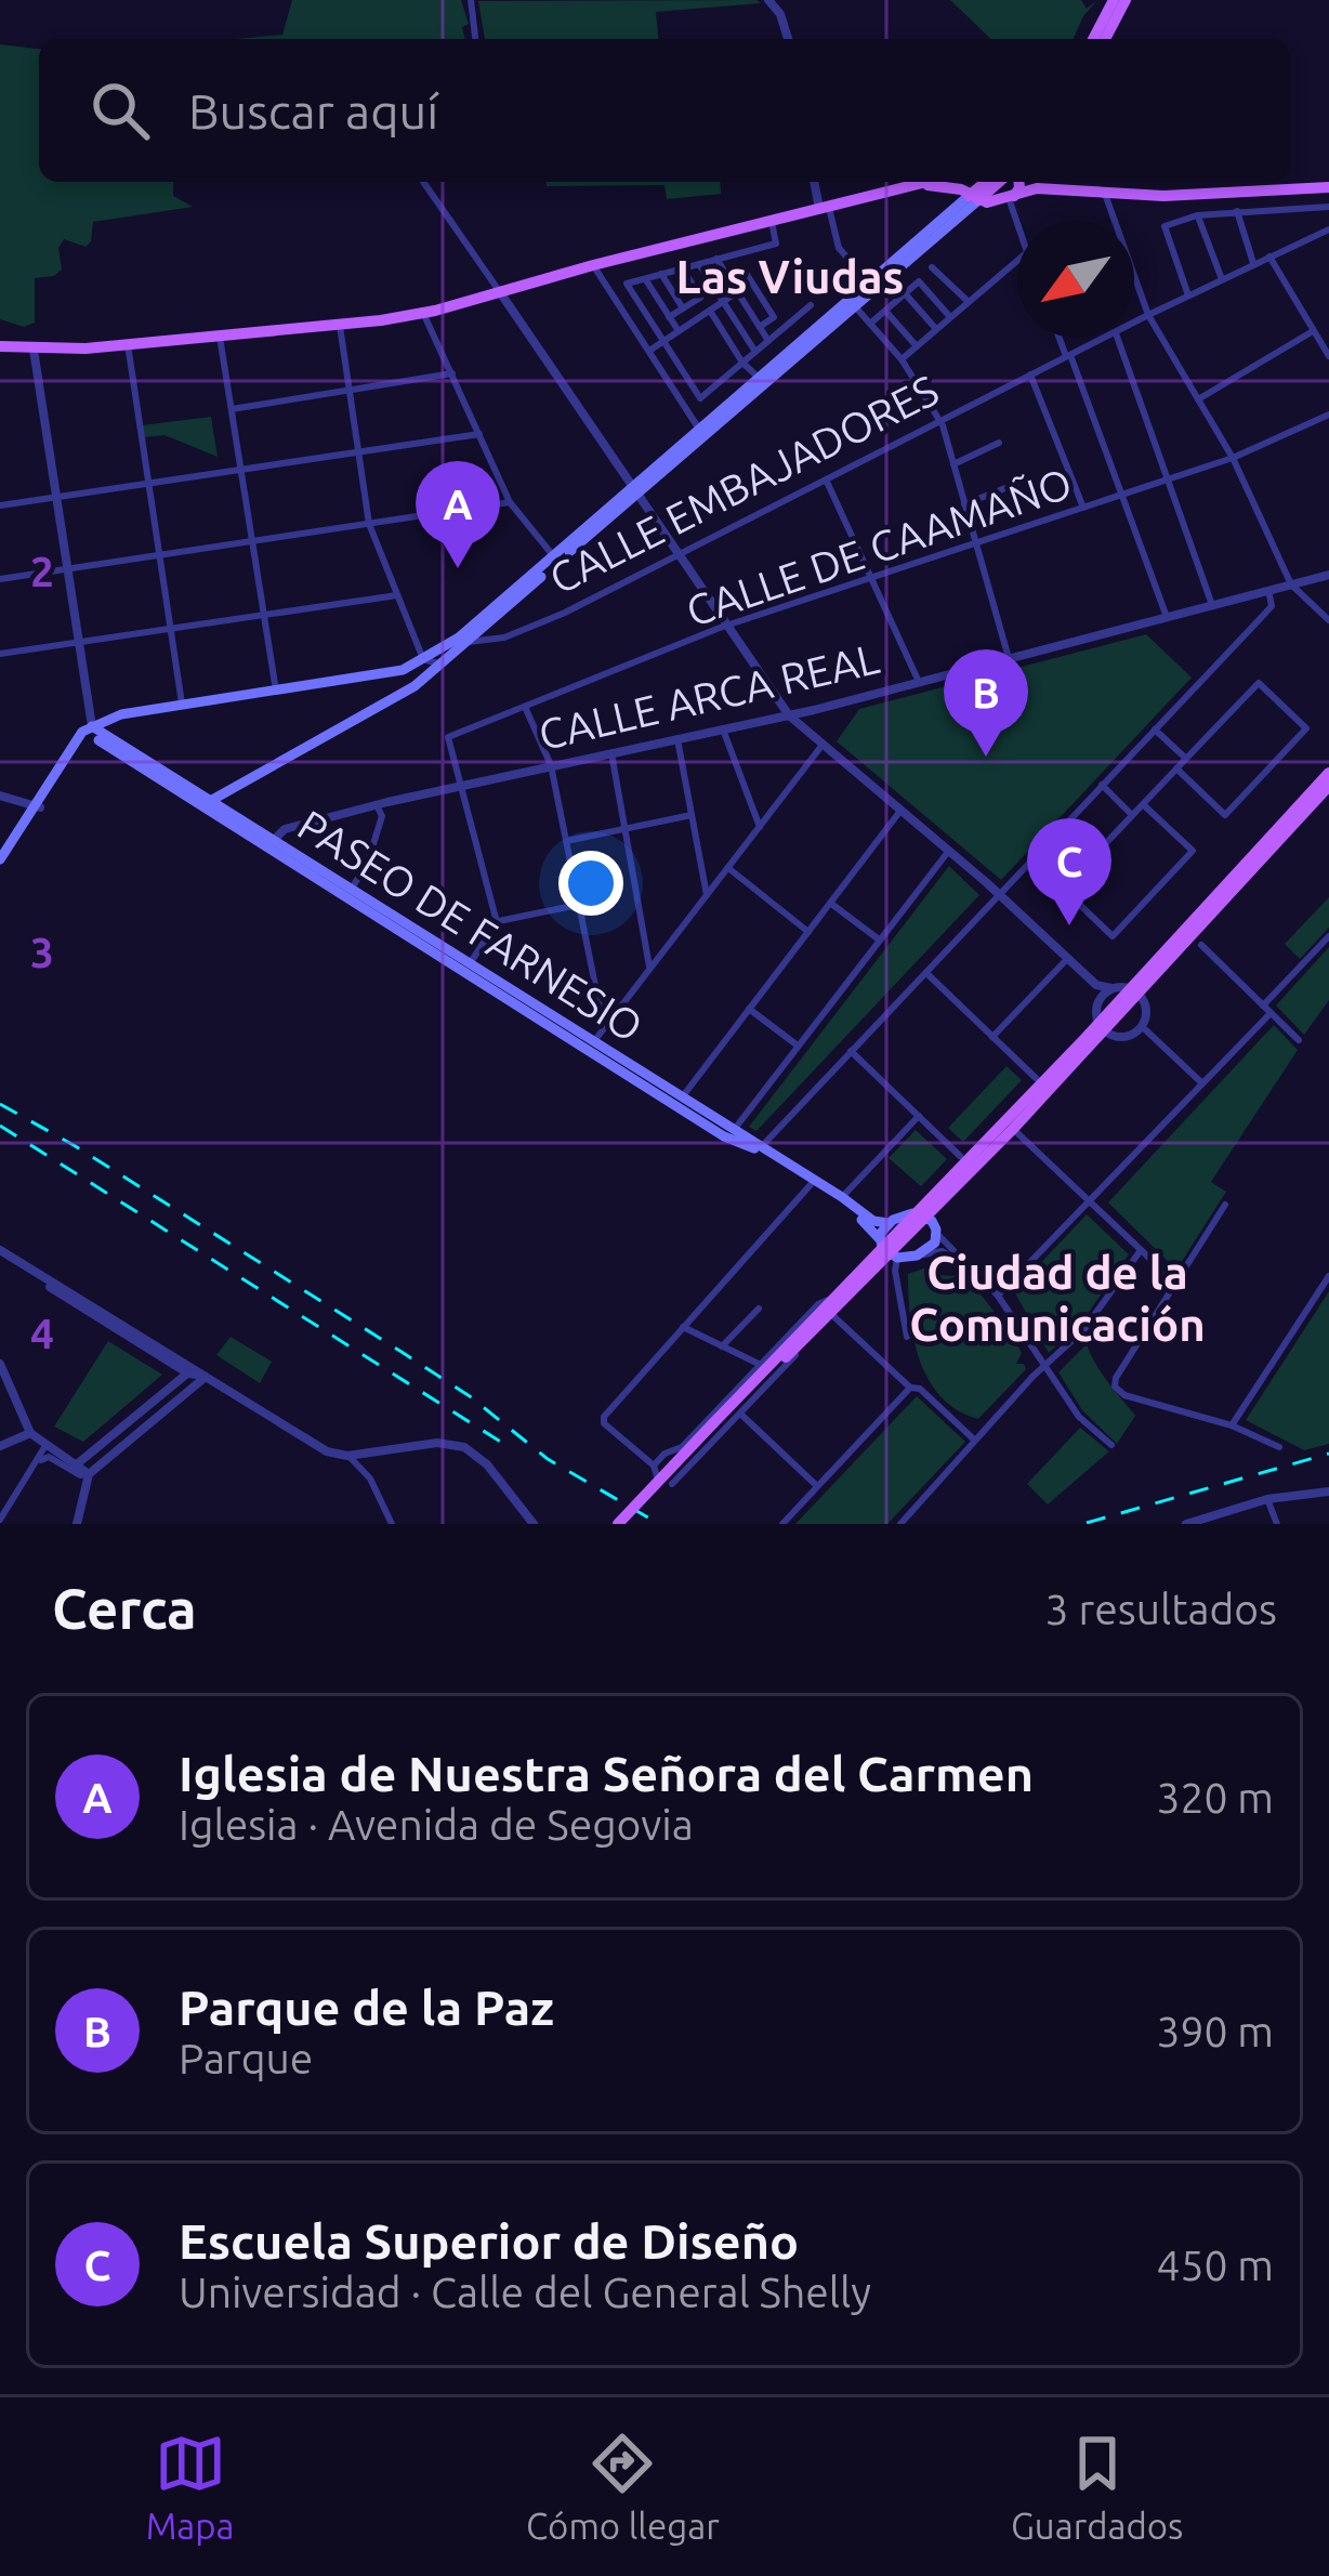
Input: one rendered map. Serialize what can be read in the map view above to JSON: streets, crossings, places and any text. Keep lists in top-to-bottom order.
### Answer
{
  "streets": {
    "main road": ["CALLE EMBAJADORES", "PASEO DE FARNESIO"],
    "street": ["CALLE DE CAAMAÑO", "CALLE ARCA REAL"]
  },
  "crossings": [
    ["CALLE EMBAJADORES", "PASEO DE FARNESIO"],
    ["CALLE DE CAAMAÑO", "CALLE ARCA REAL"],
    ["CALLE ARCA REAL", "PASEO DE FARNESIO"]
  ],
  "districts": ["Las Viudas", "Ciudad de la Comunicación"],
  "north": "bottom left",
  "page": {
    "search": "Buscar aquí",
    "pins": ["A", "B", "C"],
    "heading": ["Cerca", "3 resultados"],
    "list": [
      {
        "mark": "A",
        "name": "Iglesia de Nuestra Señora del Carmen",
        "note": "Iglesia · Avenida de Segovia",
        "value": "320 m"
      },
      {
        "mark": "B",
        "name": "Parque de la Paz",
        "note": "Parque",
        "value": "390 m"
      },
      {
        "mark": "C",
        "name": "Escuela Superior de Diseño",
        "note": "Universidad · Calle del General Shelly",
        "value": "450 m"
      }
    ],
    "nav": ["Mapa", "Cómo llegar", "Guardados"]
  },
  "grid": {
    "rows": ["2", "3", "4"]
  }
}
